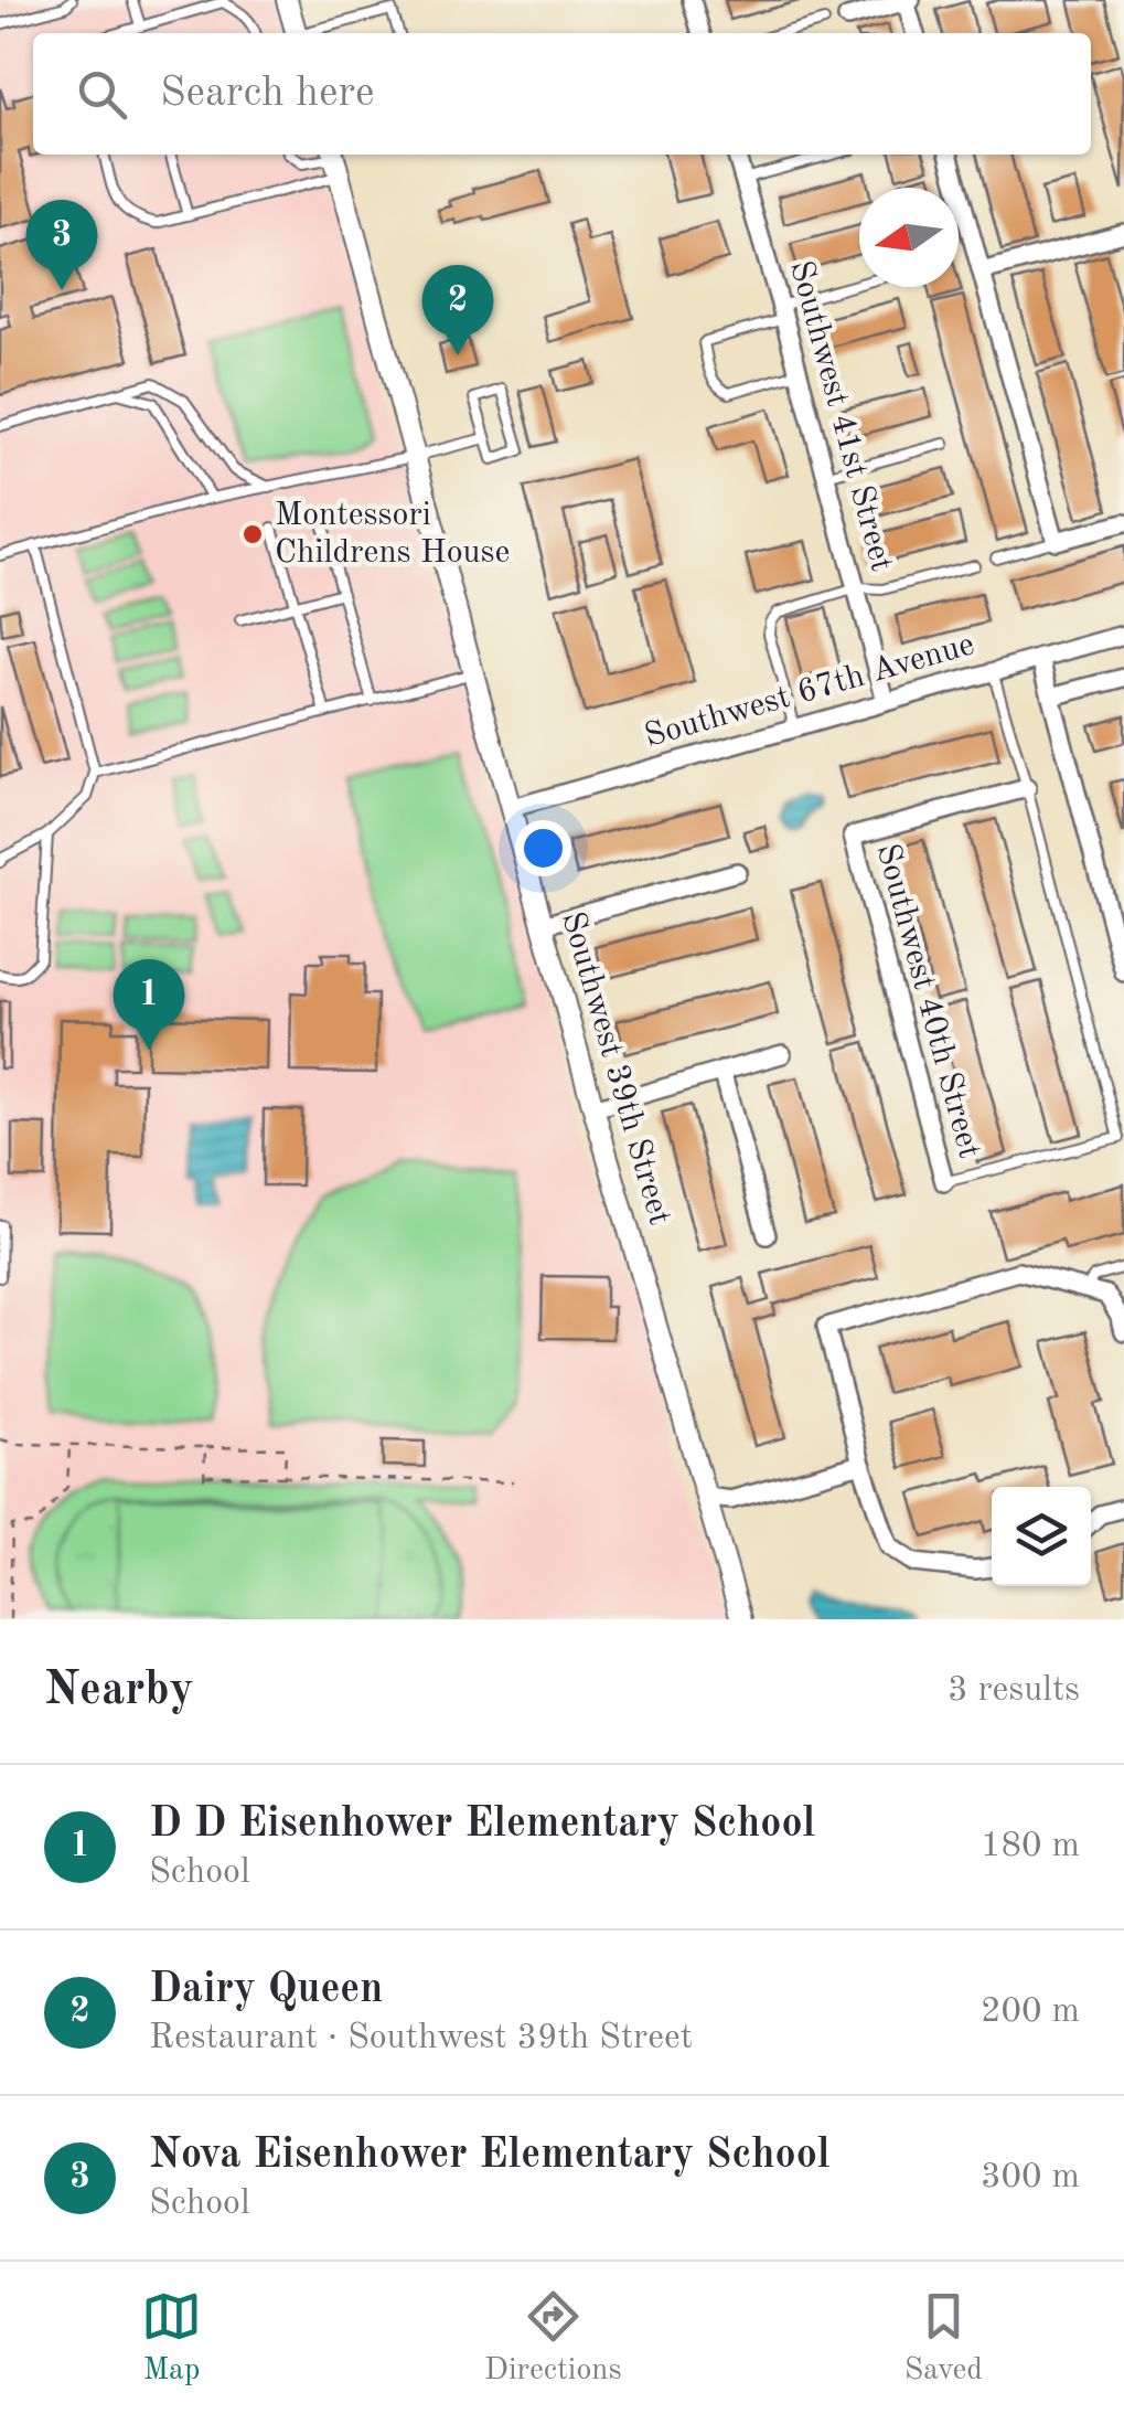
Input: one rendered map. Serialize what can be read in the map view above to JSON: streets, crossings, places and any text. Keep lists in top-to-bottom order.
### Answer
{
  "streets": {
    "street": [
      "Southwest 41st Street",
      "Southwest 67th Avenue",
      "Southwest 40th Street",
      "Southwest 39th Street"
    ]
  },
  "crossings": [
    ["Southwest 41st Street", "Southwest 67th Avenue"],
    ["Southwest 67th Avenue", "Southwest 39th Street"]
  ],
  "places": ["Montessori Childrens House"],
  "north": "left",
  "page": {
    "search": "Search here",
    "pins": ["3", "2", "1"],
    "heading": ["Nearby", "3 results"],
    "list": [
      {
        "mark": "1",
        "name": "D D Eisenhower Elementary School",
        "note": "School",
        "value": "180 m"
      },
      {
        "mark": "2",
        "name": "Dairy Queen",
        "note": "Restaurant · Southwest 39th Street",
        "value": "200 m"
      },
      {
        "mark": "3",
        "name": "Nova Eisenhower Elementary School",
        "note": "School",
        "value": "300 m"
      }
    ],
    "nav": ["Map", "Directions", "Saved"]
  }
}
